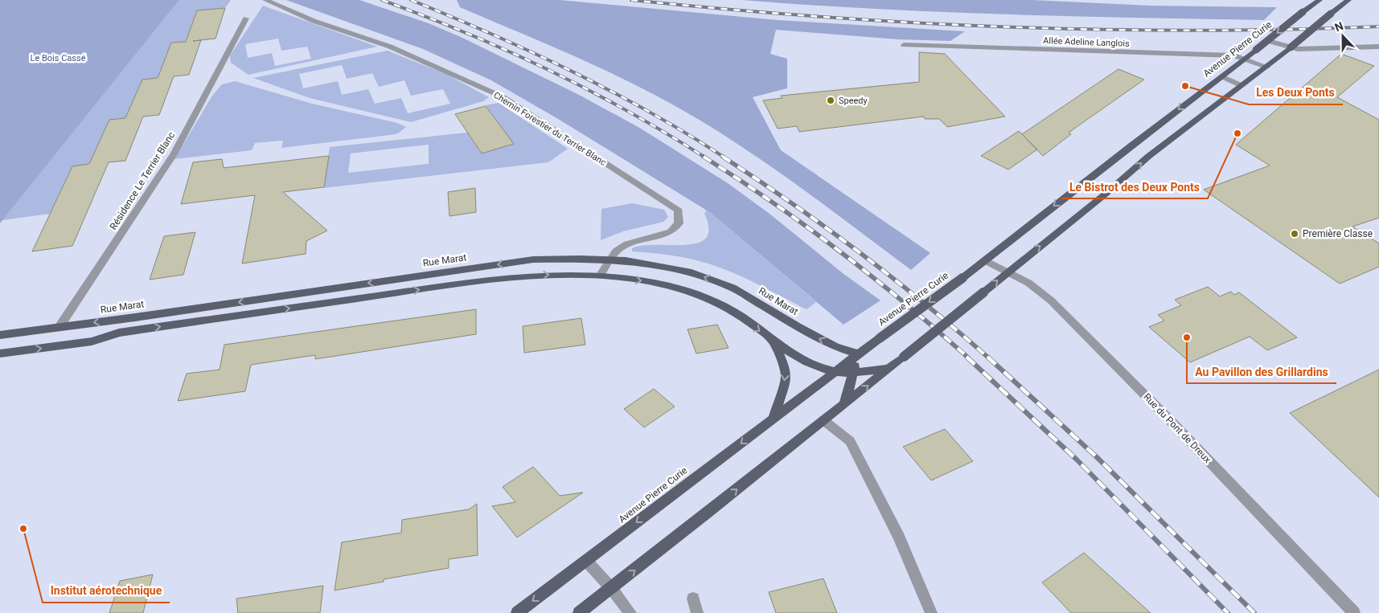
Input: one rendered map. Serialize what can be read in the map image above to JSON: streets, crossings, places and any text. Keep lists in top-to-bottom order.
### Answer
{
  "streets": {
    "main road": ["Avenue Pierre Curie", "Rue Marat"],
    "street": [
      "Allée Adeline Langlois",
      "Chemin Forestier du Terrier Blanc",
      "Résidence Le Terrier Blanc",
      "Rue du Pont de Dreux"
    ]
  },
  "crossings": [
    ["Allée Adeline Langlois", "Avenue Pierre Curie"],
    ["Avenue Pierre Curie", "Rue Marat"],
    ["Avenue Pierre Curie", "Rue du Pont de Dreux"],
    ["Chemin Forestier du Terrier Blanc", "Rue Marat"],
    ["Résidence Le Terrier Blanc", "Rue Marat"]
  ],
  "parks": ["Le Bois Cassé"],
  "places": [
    "Les Deux Ponts",
    "Speedy",
    "Le Bistrot des Deux Ponts",
    "Première Classe",
    "Au Pavillon des Grillardins",
    "Institut aérotechnique"
  ],
  "north": "top"
}
